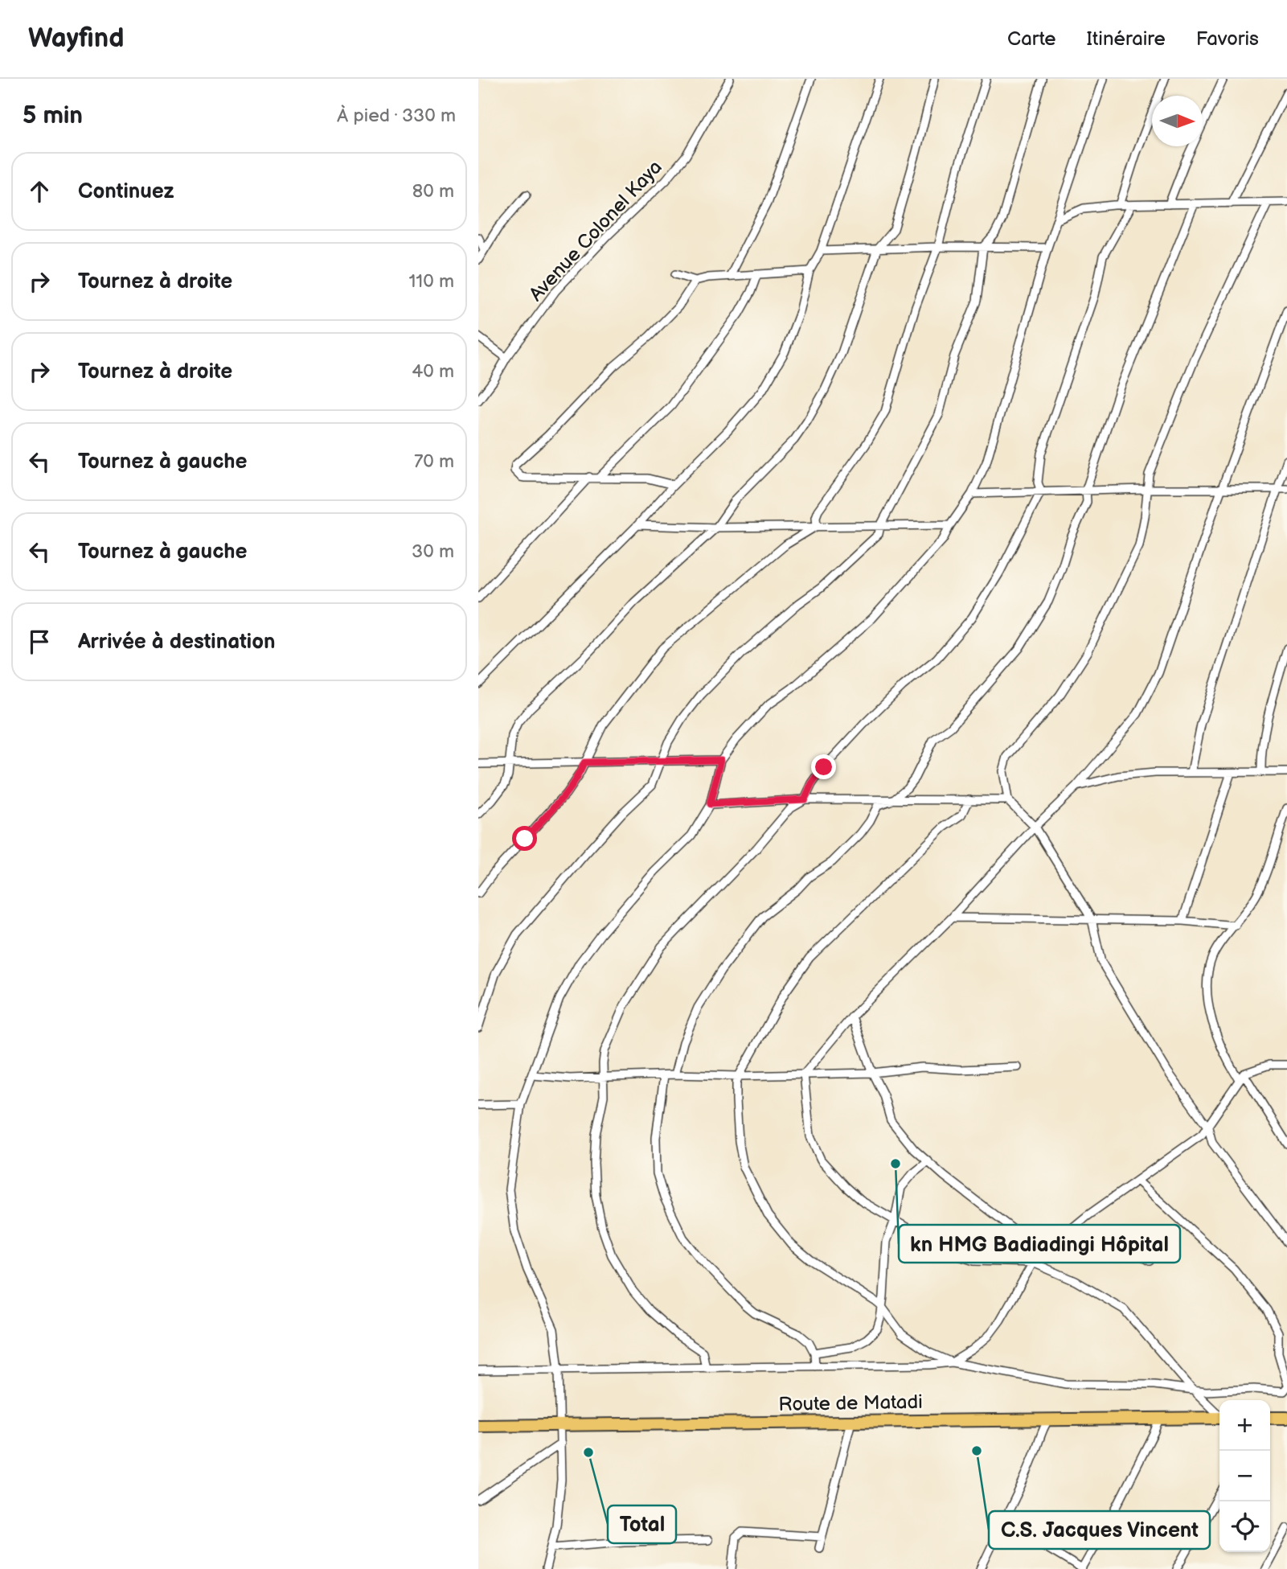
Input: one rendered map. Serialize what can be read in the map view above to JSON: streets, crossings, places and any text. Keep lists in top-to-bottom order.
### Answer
{
  "streets": {
    "highway": ["Route de Matadi"],
    "street": ["Avenue Colonel Kaya"]
  },
  "places": ["kn HMG Badiadingi Hôpital", "C.S. Jacques Vincent", "Total"],
  "north": "right",
  "page": {
    "header": "Wayfind",
    "nav": ["Carte", "Itinéraire", "Favoris"],
    "heading": ["5 min", "À pied · 330 m"],
    "list": [
      ["Continuez", "80 m"],
      ["Tournez à droite", "110 m"],
      ["Tournez à droite", "40 m"],
      ["Tournez à gauche", "70 m"],
      ["Tournez à gauche", "30 m"],
      "Arrivée à destination"
    ],
    "map_buttons": ["+", "−"]
  }
}
